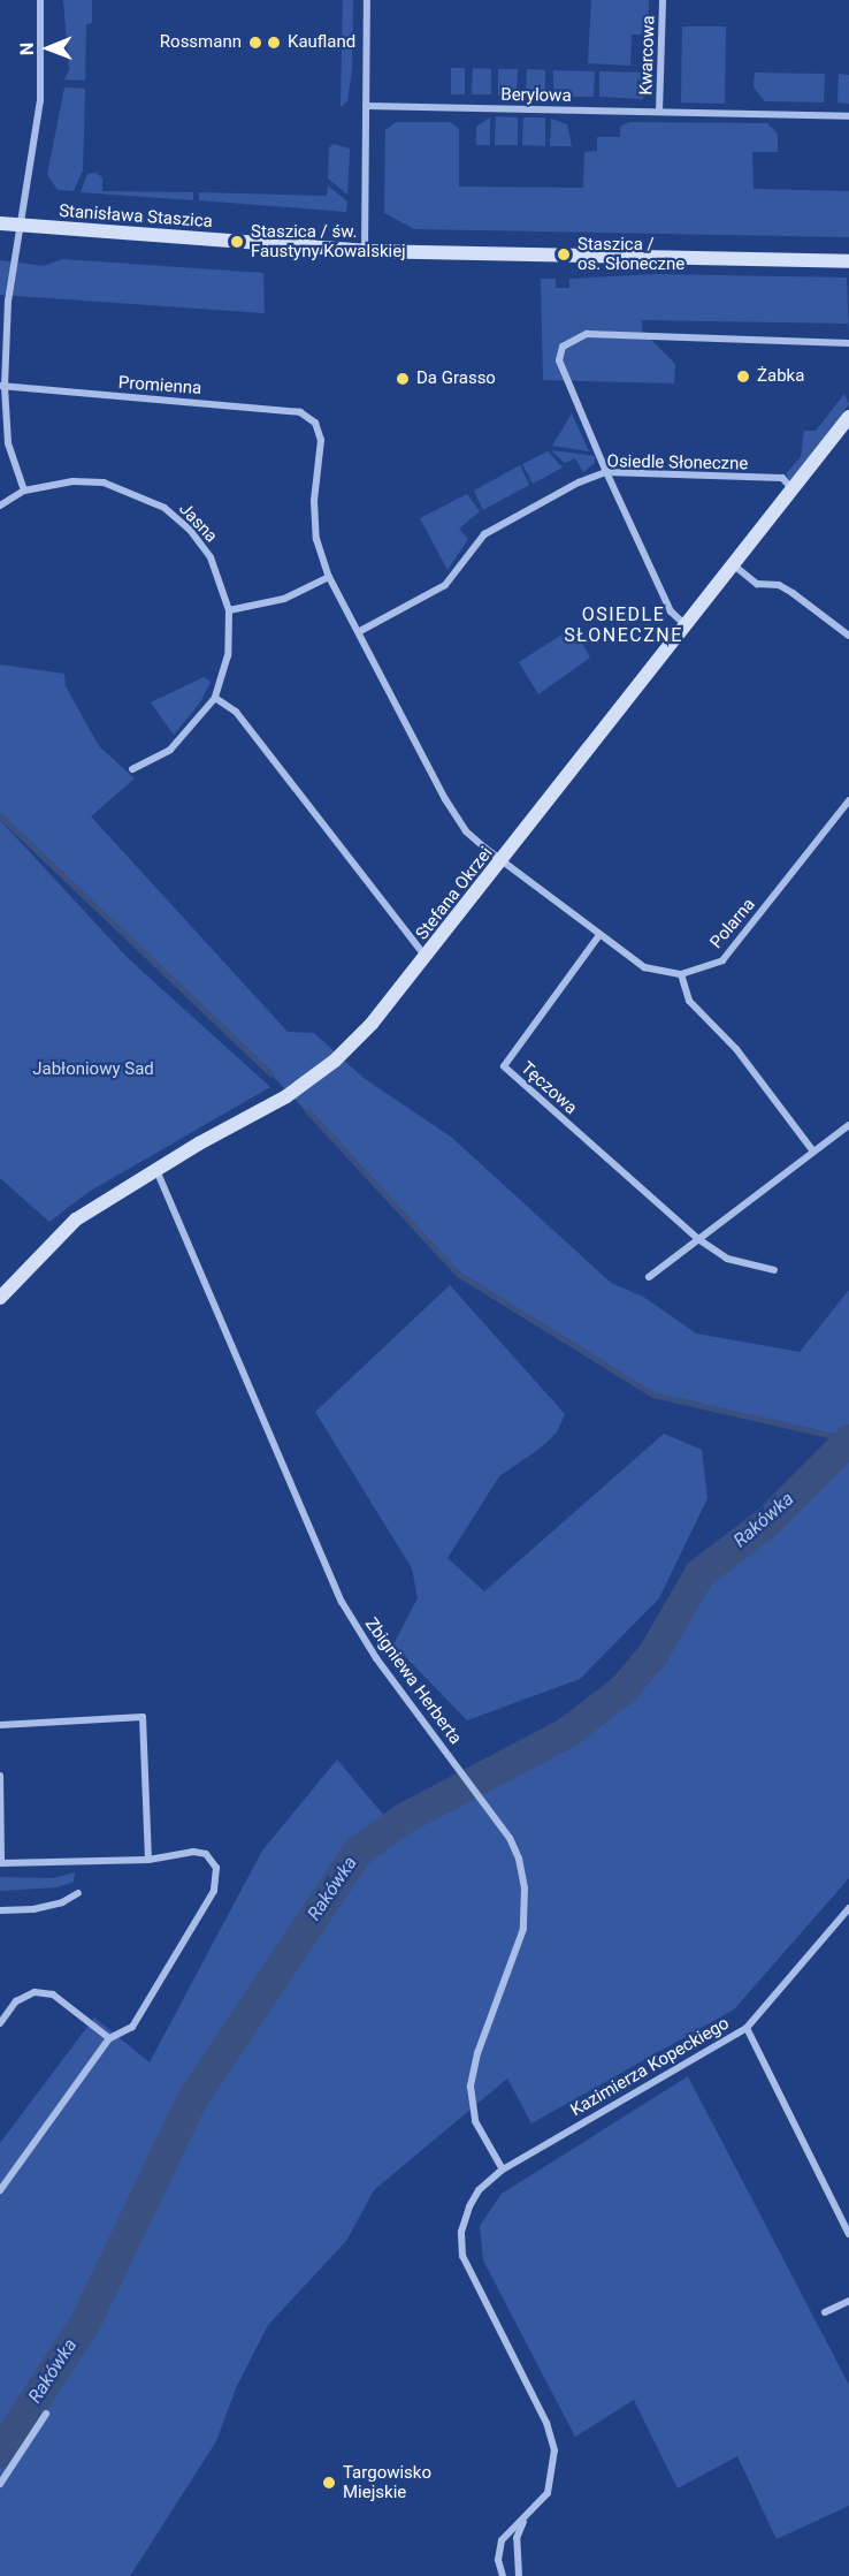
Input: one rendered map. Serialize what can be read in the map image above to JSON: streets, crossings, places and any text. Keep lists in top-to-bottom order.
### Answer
{
  "streets": {
    "street": [
      "Kwarcowa",
      "Berylowa",
      "Stanisława Staszica",
      "Promienna",
      "Osiedle Słoneczne",
      "Jasna",
      "Stefana Okrzei",
      "Polarna",
      "Tęczowa",
      "Zbigniewa Herberta",
      "Kazimierza Kopeckiego"
    ]
  },
  "crossings": [
    ["Kwarcowa", "Berylowa"],
    ["Promienna", "Polarna"],
    ["Osiedle Słoneczne", "Stefana Okrzei"],
    ["Osiedle Słoneczne", "Polarna"],
    ["Stefana Okrzei", "Polarna"],
    ["Stefana Okrzei", "Zbigniewa Herberta"],
    ["Polarna", "Tęczowa"],
    ["Zbigniewa Herberta", "Kazimierza Kopeckiego"]
  ],
  "districts": ["OSIEDLE SŁONECZNE"],
  "water": ["Rakówka"],
  "parks": ["Jabłoniowy Sad"],
  "places": [
    "Rossmann",
    "Kaufland",
    "Staszica / św. Faustyny Kowalskiej",
    "Staszica / os. Słoneczne",
    "Żabka",
    "Da Grasso",
    "Targowisko Miejskie"
  ],
  "north": "left"
}
